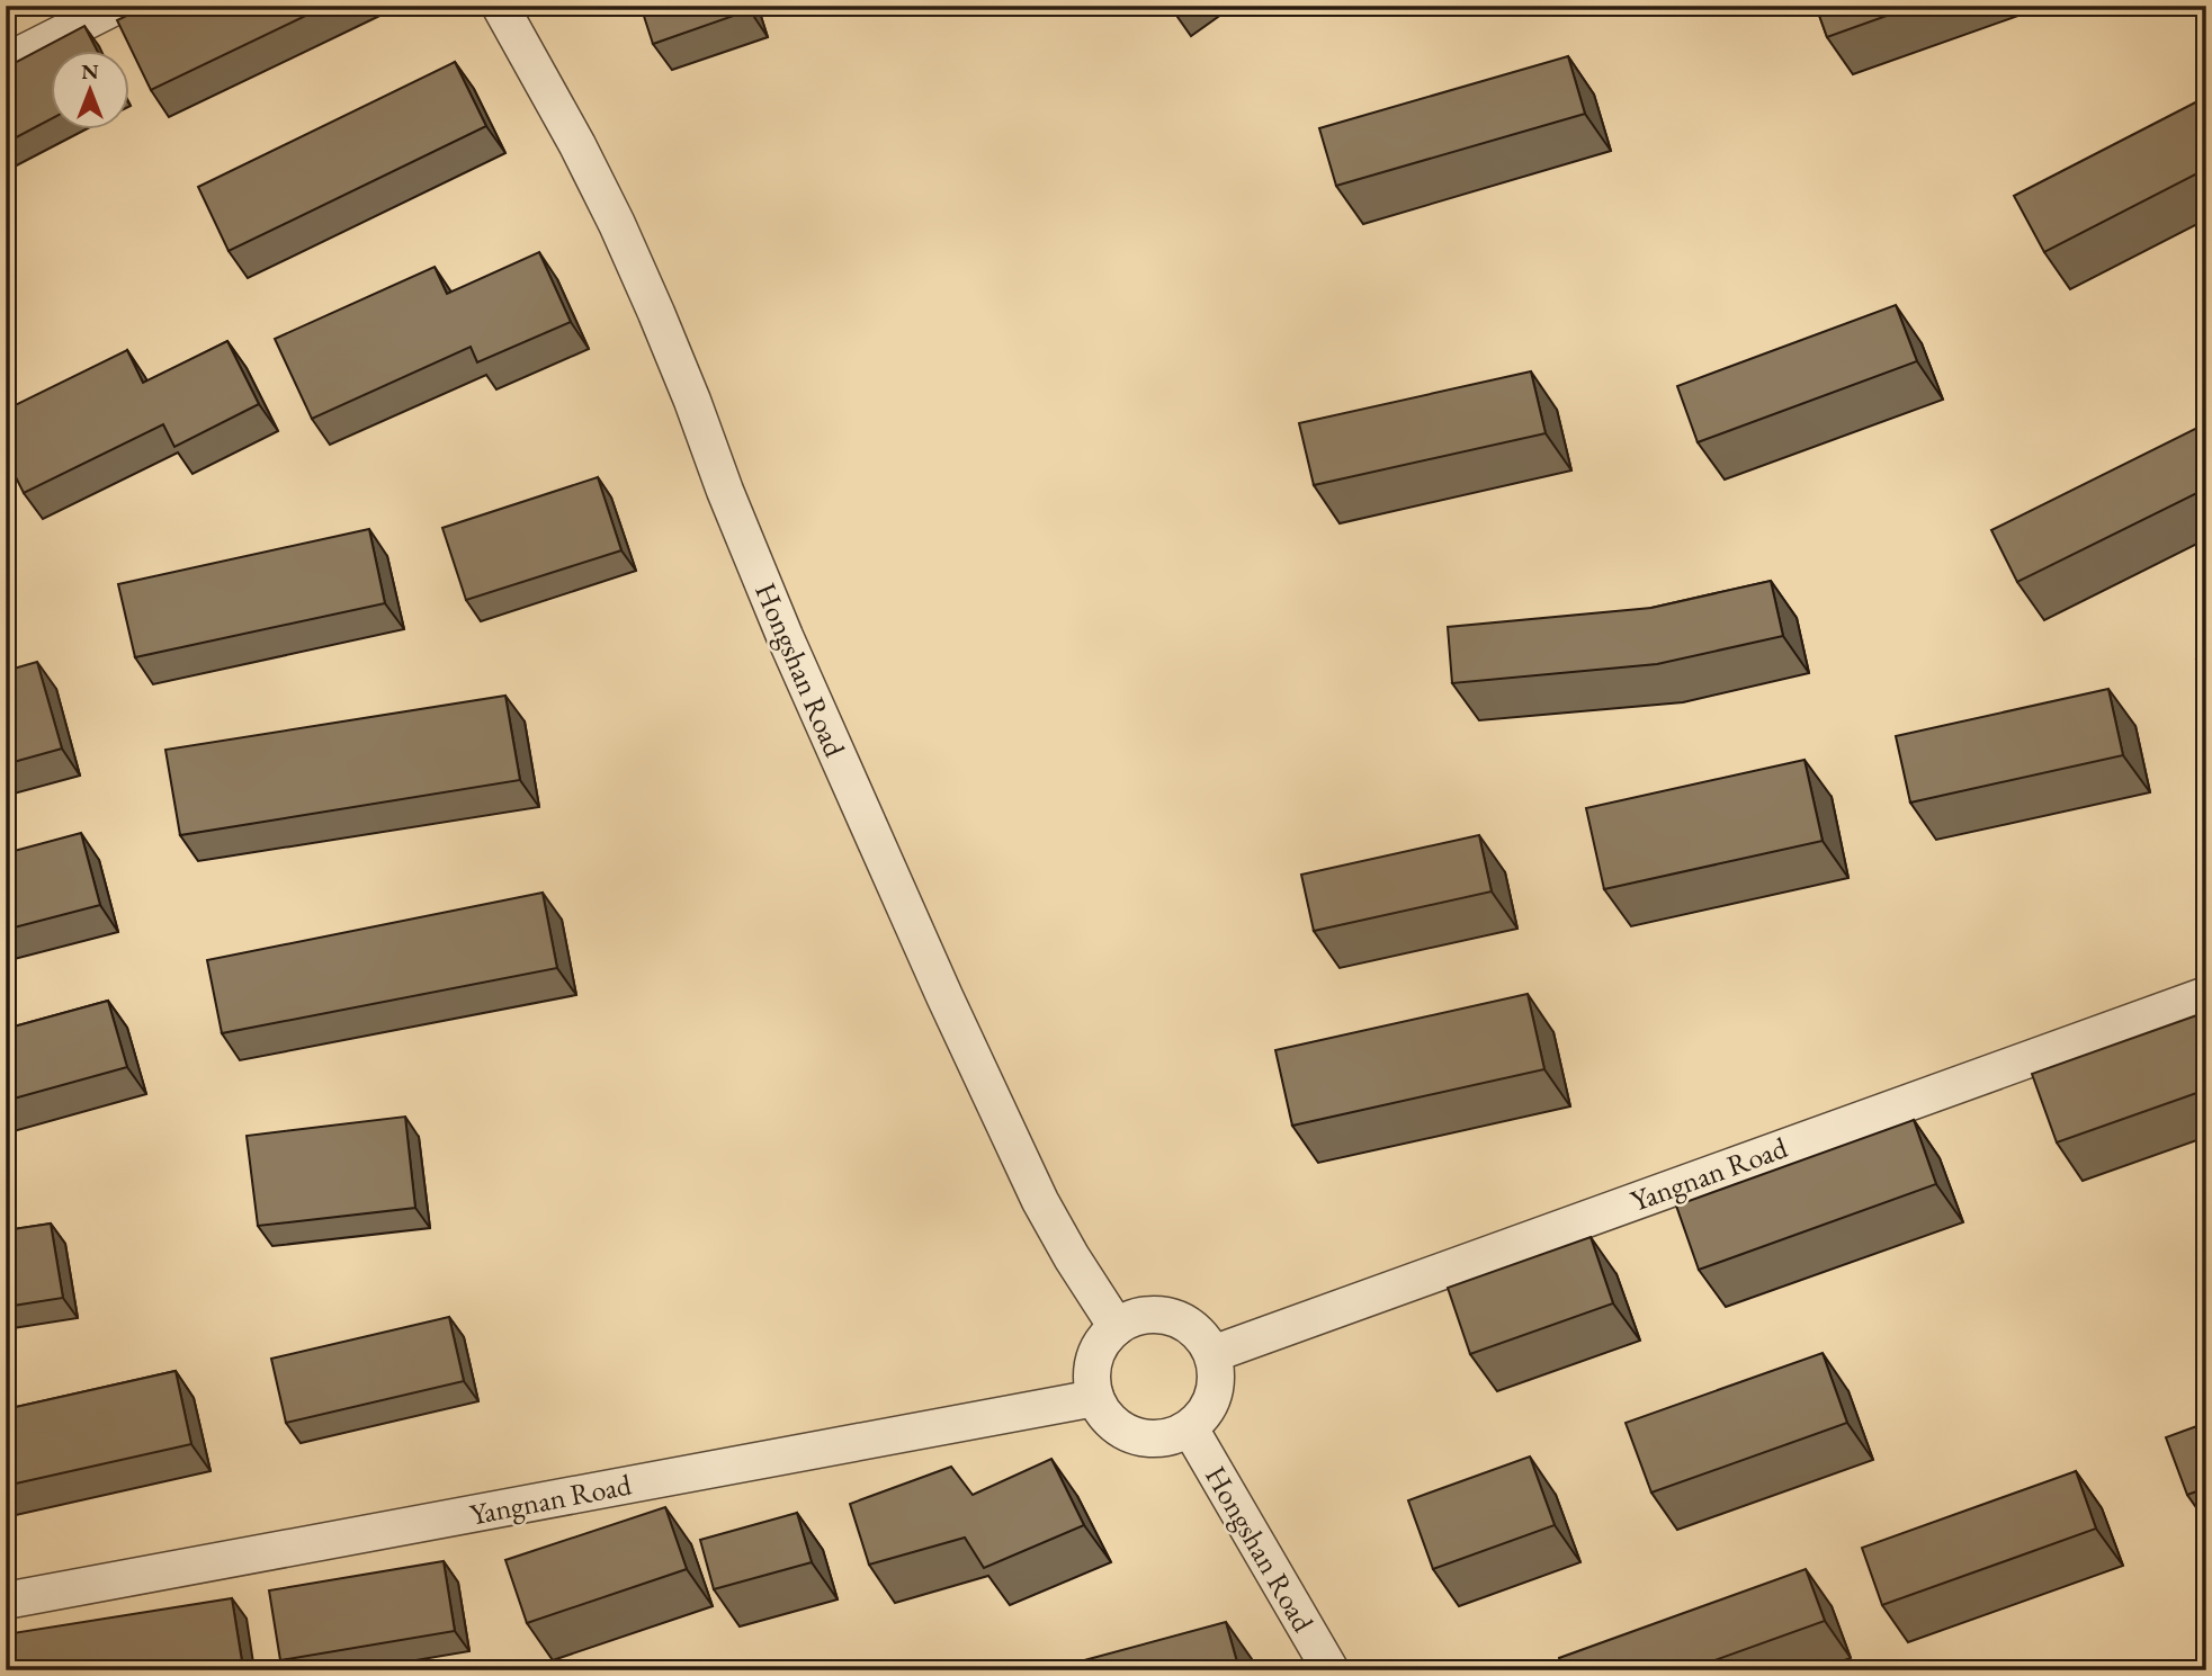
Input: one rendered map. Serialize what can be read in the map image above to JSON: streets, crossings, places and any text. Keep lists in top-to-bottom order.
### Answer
{
  "streets": {
    "street": ["Hongshan Road", "Yangnan Road"]
  },
  "crossings": [
    ["Hongshan Road", "Yangnan Road"]
  ],
  "north": "top"
}
